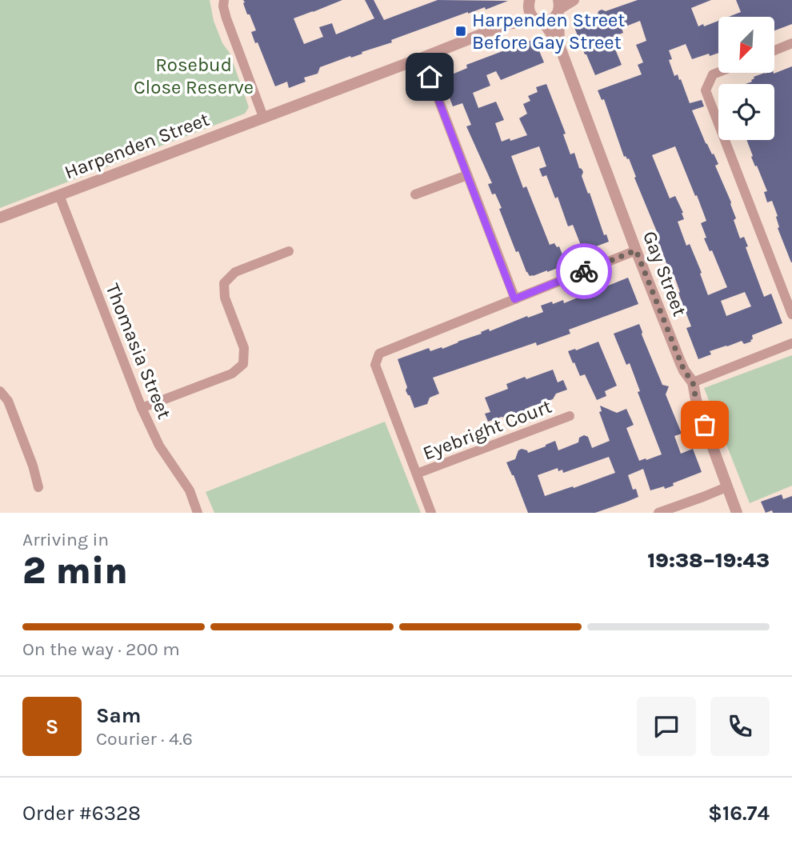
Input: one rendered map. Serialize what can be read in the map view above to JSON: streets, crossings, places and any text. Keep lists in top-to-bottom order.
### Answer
{
  "streets": {
    "street": [
      "Harpenden Street",
      "Gay Street",
      "Thomasia Street",
      "Eyebright Court"
    ]
  },
  "crossings": [
    ["Harpenden Street", "Gay Street"],
    ["Harpenden Street", "Thomasia Street"]
  ],
  "parks": ["Rosebud Close Reserve"],
  "places": {
    "transit": ["Harpenden Street Before Gay Street"]
  },
  "north": "bottom left",
  "page": {
    "heading": ["2 min", "Arriving in", "19:38–19:43"],
    "panel": [
      "Sam",
      "Courier · 4.6",
      "Order #6328",
      "$16.74"
    ],
    "bar": "On the way · 200 m",
    "round": "S"
  }
}
